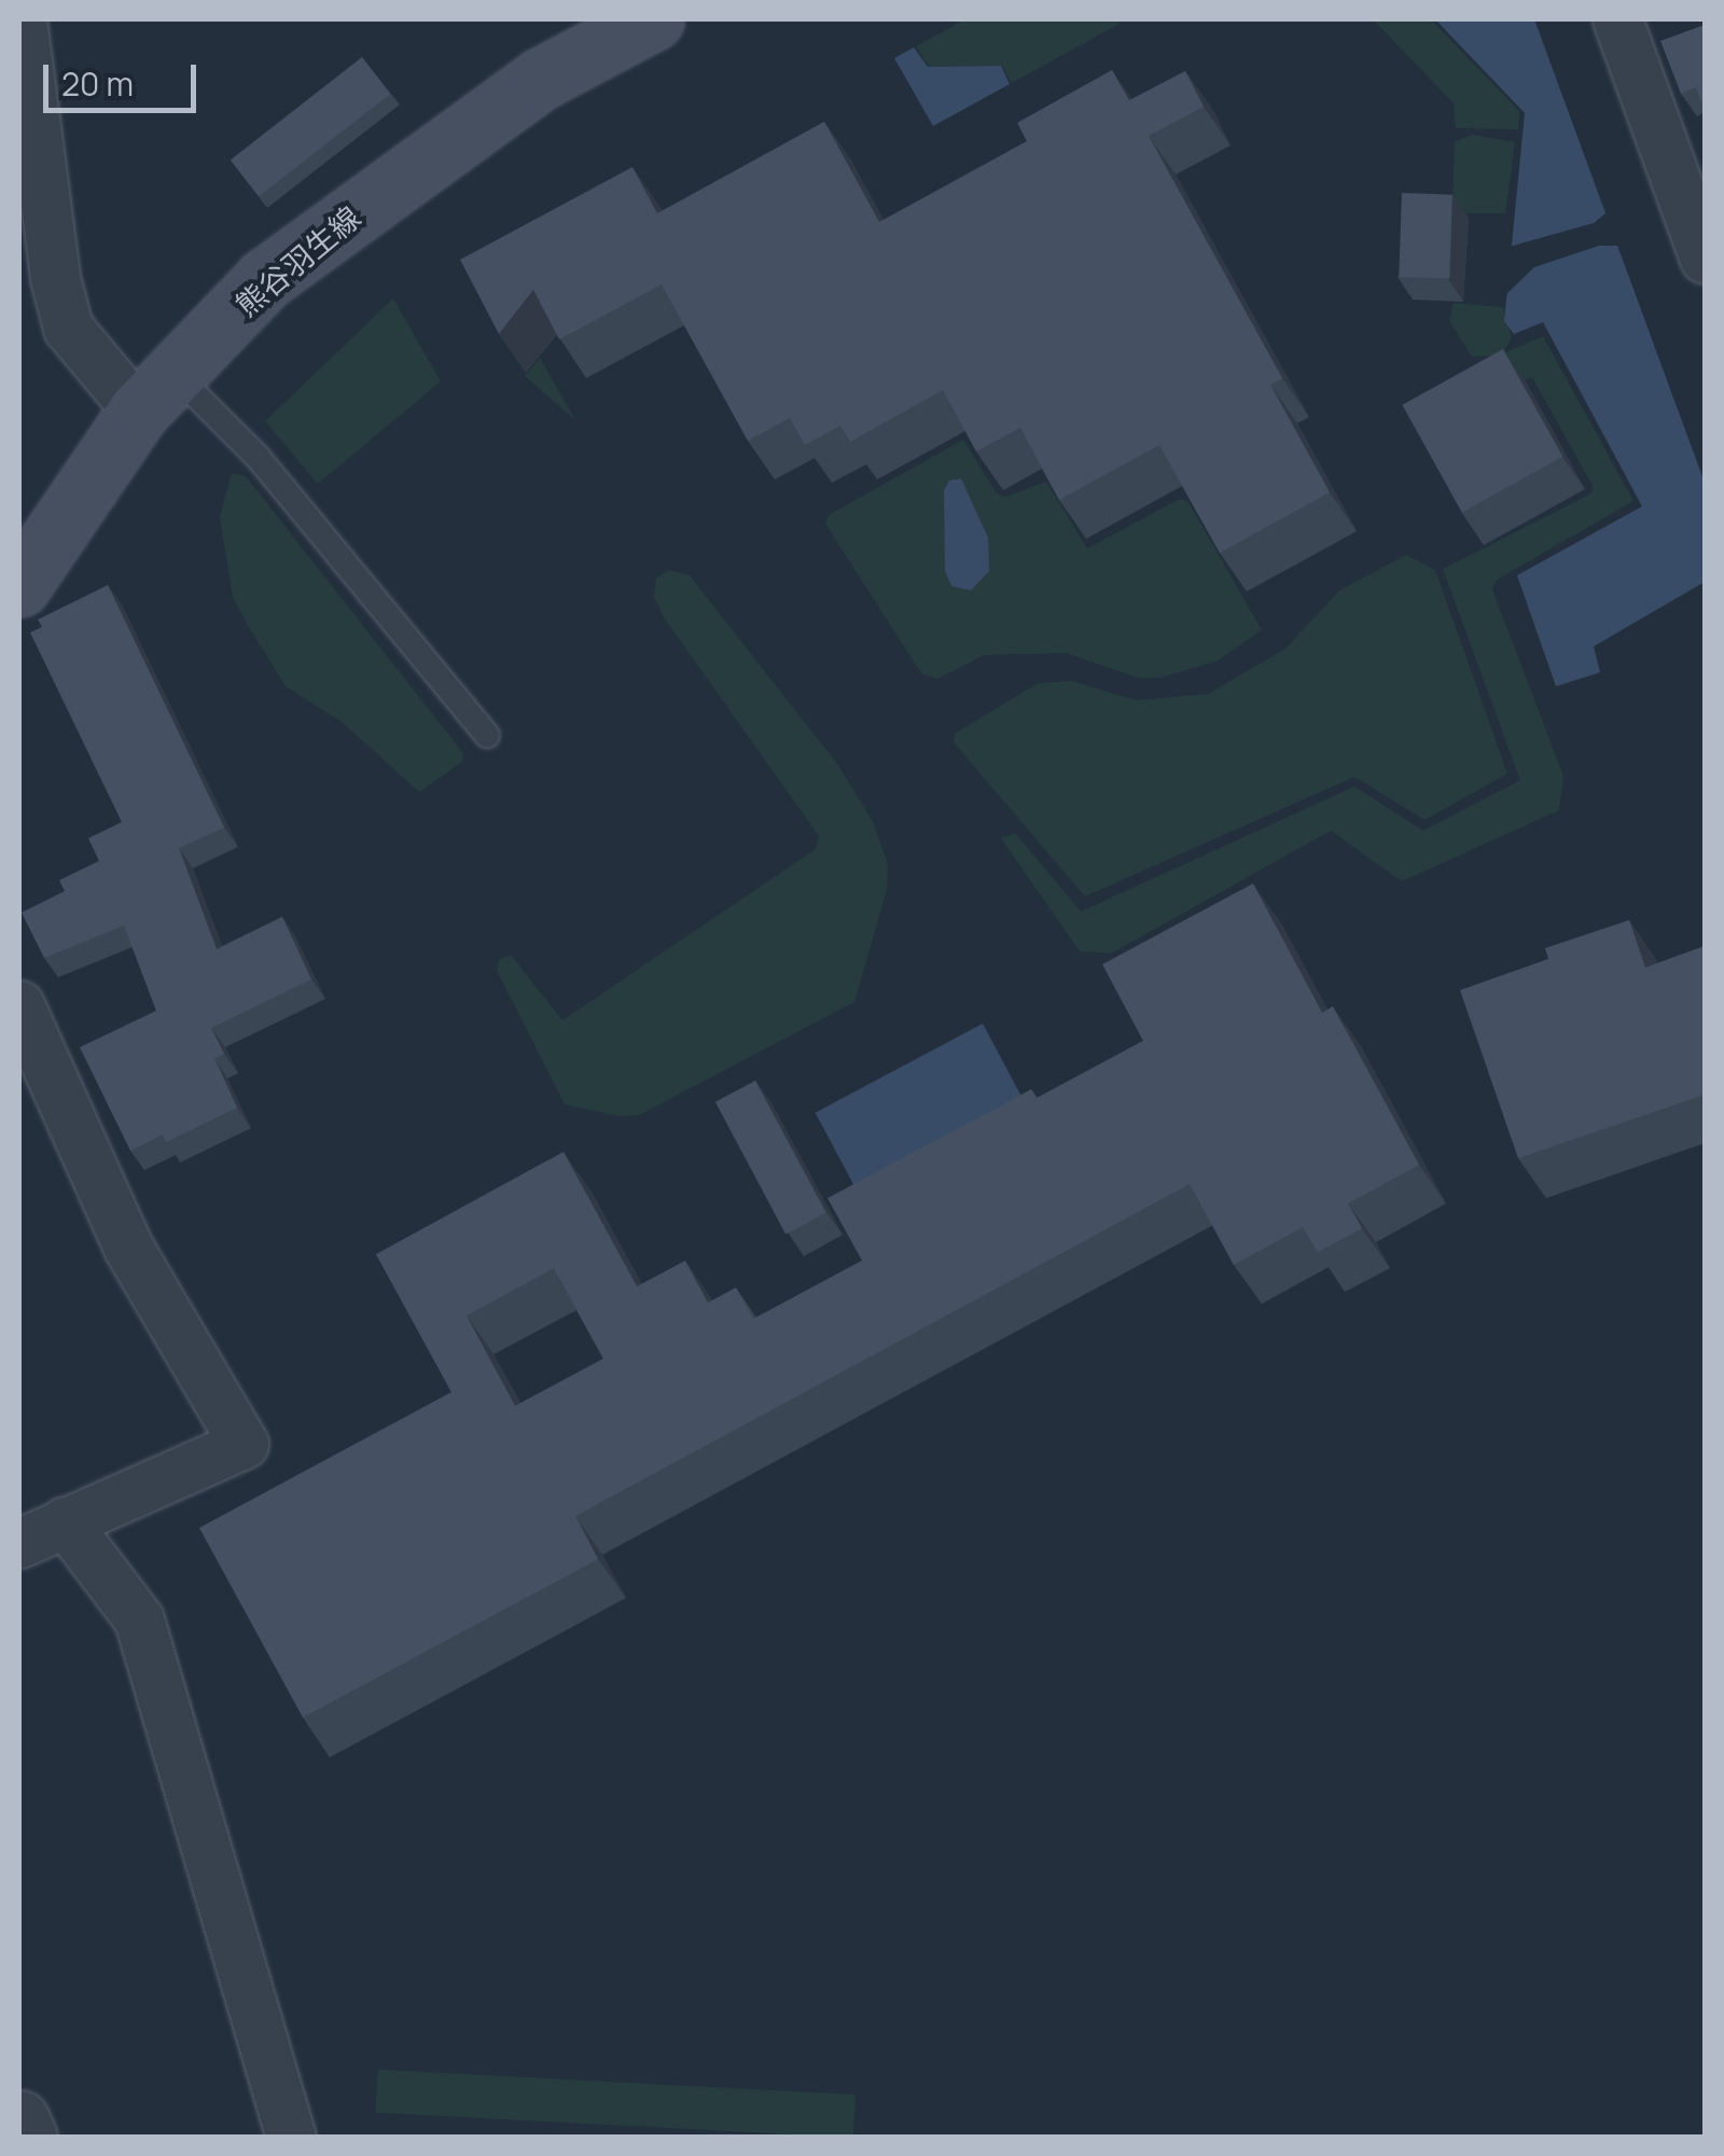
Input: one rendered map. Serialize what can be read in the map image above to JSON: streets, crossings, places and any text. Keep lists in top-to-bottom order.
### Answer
{
  "streets": {
    "main road": ["熊谷羽生線"]
  },
  "scale_bar": "20 m"
}
